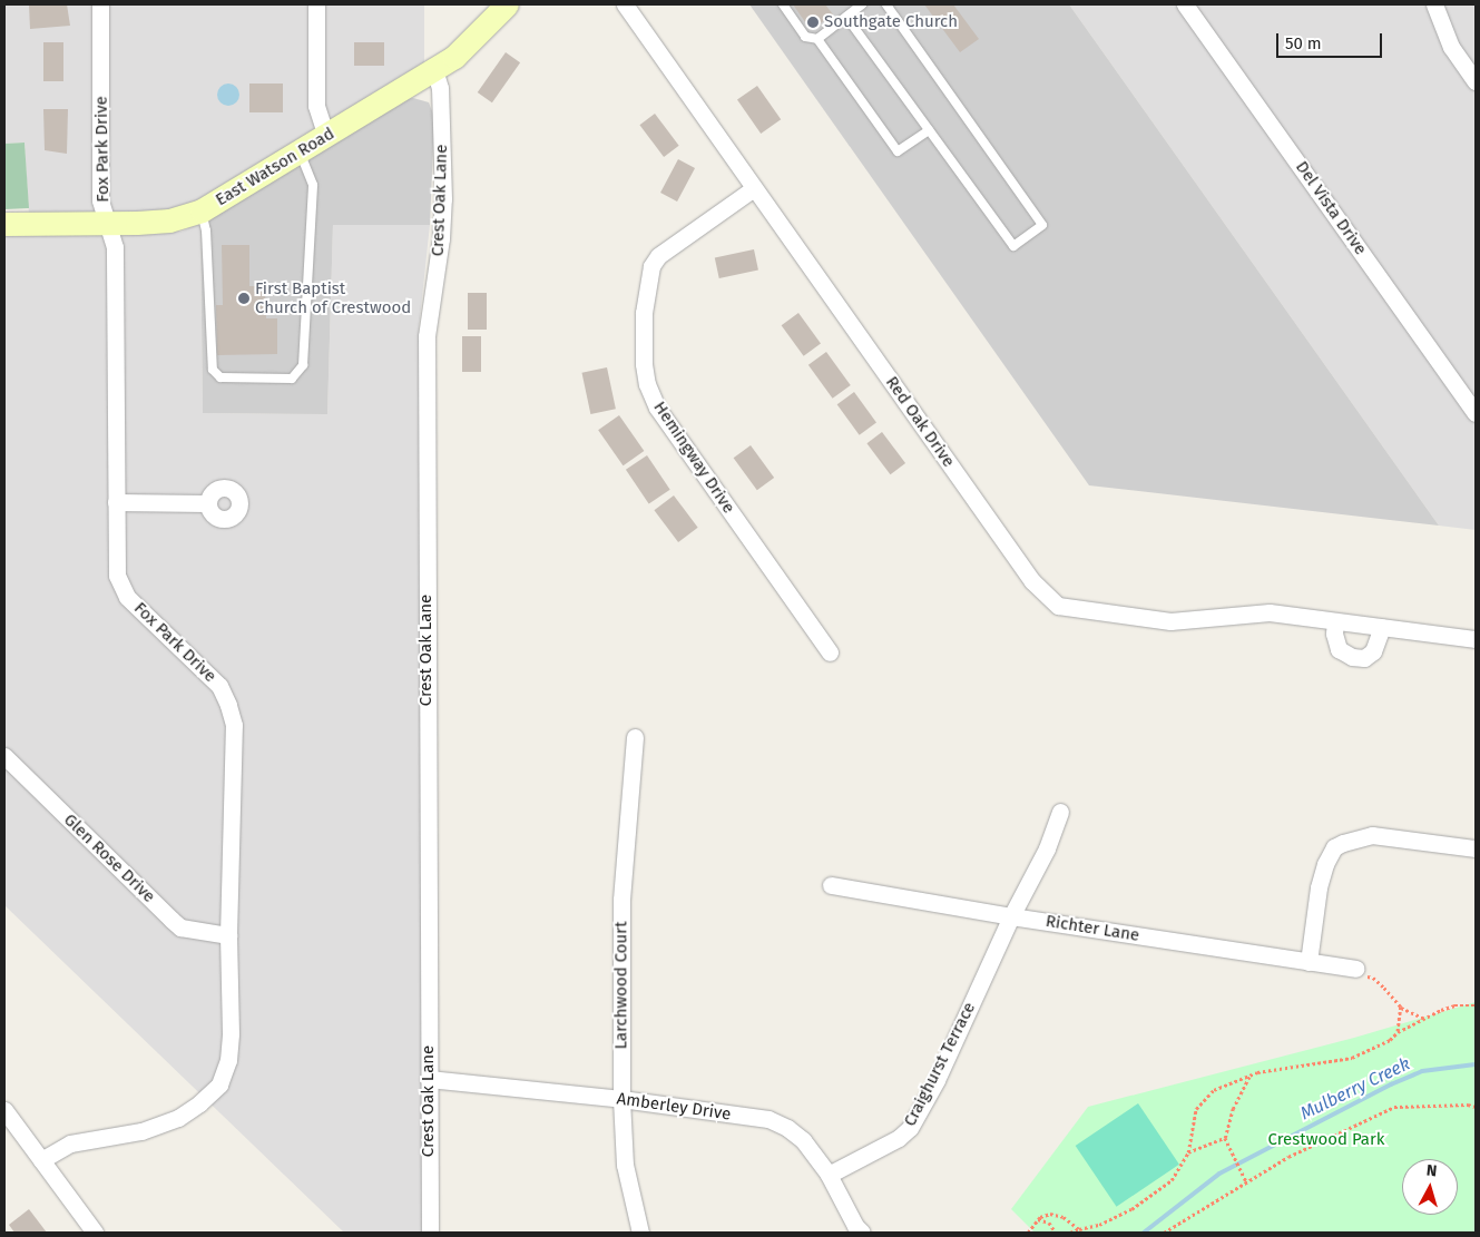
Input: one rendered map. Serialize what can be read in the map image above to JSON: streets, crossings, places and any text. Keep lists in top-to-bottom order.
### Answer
{
  "streets": {
    "street": [
      "Fox Park Drive",
      "East Watson Road",
      "Crest Oak Lane",
      "Del Vista Drive",
      "Red Oak Drive",
      "Hemingway Drive",
      "Glen Rose Drive",
      "Richter Lane",
      "Larchwood Court",
      "Craighurst Terrace",
      "Amberley Drive"
    ]
  },
  "crossings": [
    ["Fox Park Drive", "East Watson Road"],
    ["Fox Park Drive", "Glen Rose Drive"],
    ["East Watson Road", "Crest Oak Lane"],
    ["Crest Oak Lane", "Amberley Drive"],
    ["Red Oak Drive", "Hemingway Drive"],
    ["Richter Lane", "Craighurst Terrace"],
    ["Larchwood Court", "Amberley Drive"],
    ["Craighurst Terrace", "Amberley Drive"]
  ],
  "water": ["Mulberry Creek"],
  "parks": ["Crestwood Park"],
  "places": ["Southgate Church", "First Baptist Church of Crestwood"],
  "scale_bar": "50 m",
  "north": "top"
}
